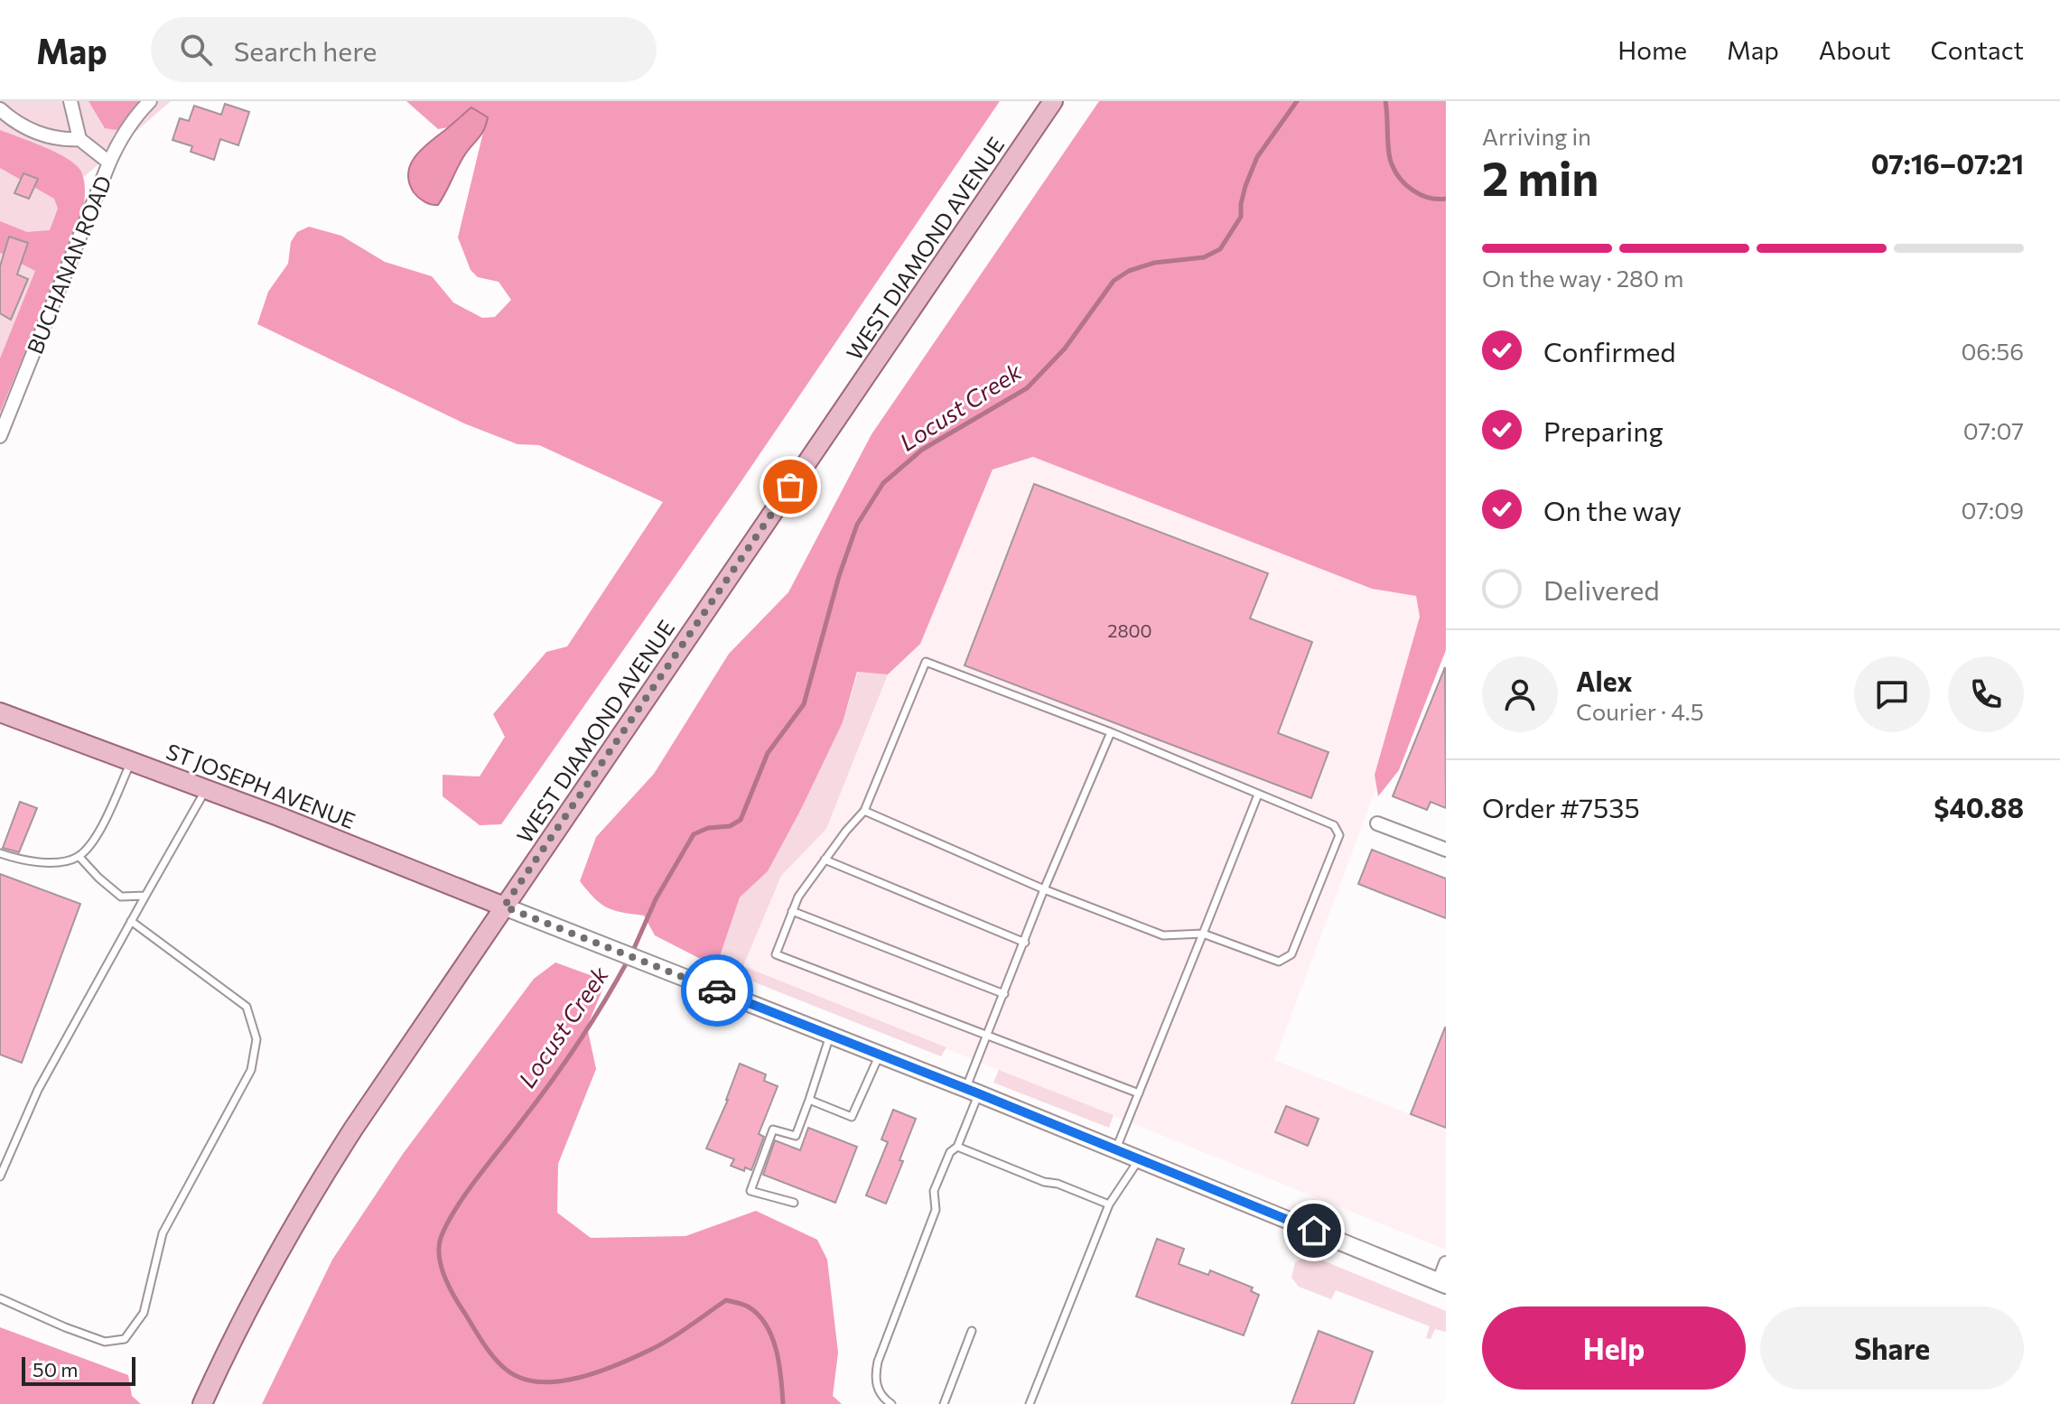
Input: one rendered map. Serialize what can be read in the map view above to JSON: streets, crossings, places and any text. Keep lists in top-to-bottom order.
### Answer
{
  "streets": {
    "main road": ["WEST DIAMOND AVENUE", "ST JOSEPH AVENUE"],
    "street": ["BUCHANAN ROAD"]
  },
  "crossings": [
    ["WEST DIAMOND AVENUE", "ST JOSEPH AVENUE"]
  ],
  "water": ["Locust Creek"],
  "house_numbers": ["2800"],
  "scale_bar": "50 m",
  "page": {
    "header": "Map",
    "search": "Search here",
    "nav": [
      "Home",
      "Map",
      "About",
      "Contact"
    ],
    "heading": ["2 min", "Arriving in", "07:16–07:21"],
    "panel": [
      "Alex",
      "Courier · 4.5",
      "Order #7535",
      "$40.88"
    ],
    "bar": "On the way · 280 m",
    "list": [
      ["Confirmed", "06:56"],
      ["Preparing", "07:07"],
      ["On the way", "07:09"],
      "Delivered"
    ],
    "buttons": ["Help", "Share"],
    "scale": "50 m"
  }
}
